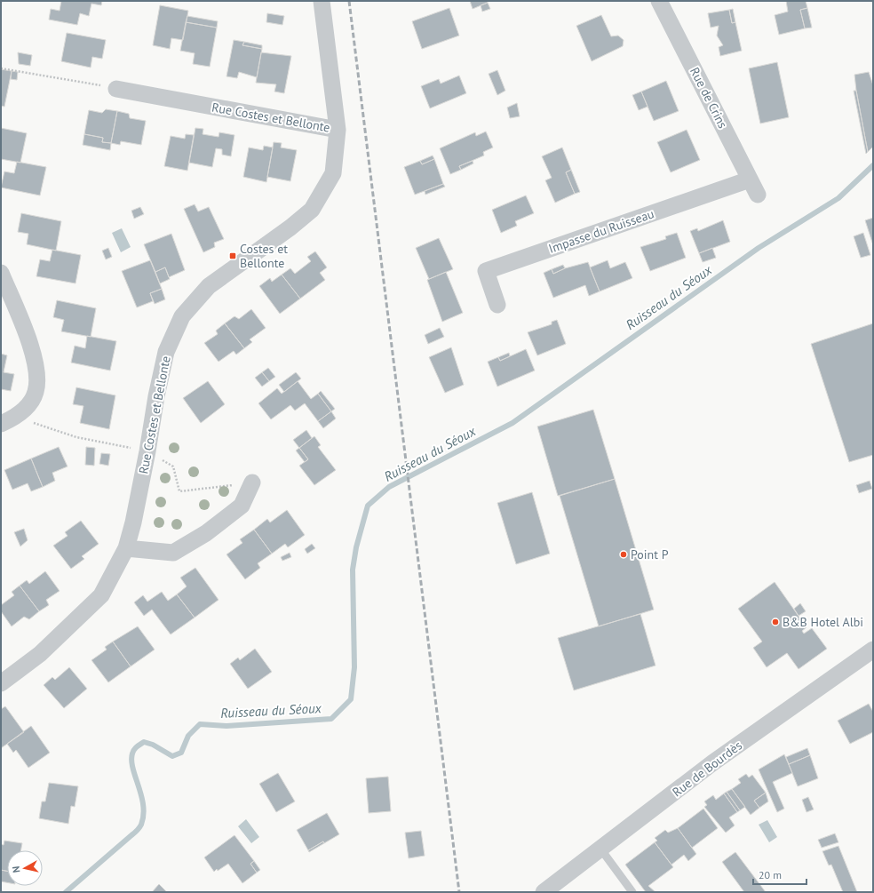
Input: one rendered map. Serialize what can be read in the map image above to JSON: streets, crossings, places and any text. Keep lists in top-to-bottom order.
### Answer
{
  "streets": {
    "street": [
      "Rue de Crins",
      "Rue Costes et Bellonte",
      "Impasse du Ruisseau",
      "Rue de Bourdès"
    ]
  },
  "crossings": [
    ["Rue de Crins", "Impasse du Ruisseau"]
  ],
  "water": ["Ruisseau du Séoux"],
  "places": {
    "transit": ["Costes et Bellonte"],
    "other": ["Point P", "B&B Hotel Albi"]
  },
  "scale_bar": "20 m",
  "north": "left"
}
